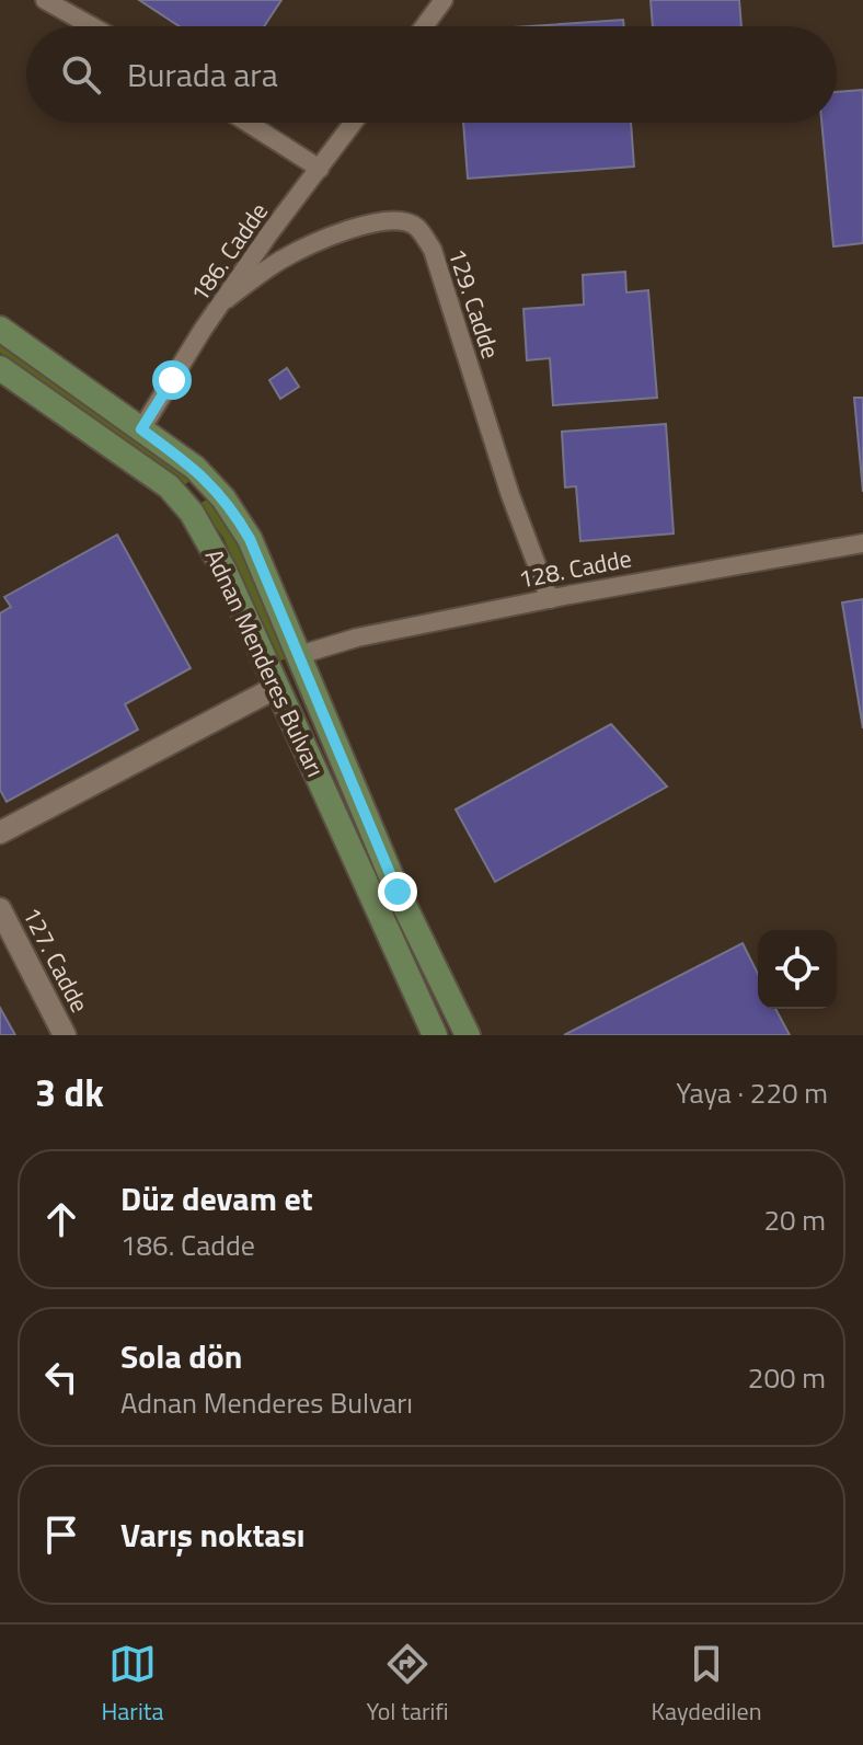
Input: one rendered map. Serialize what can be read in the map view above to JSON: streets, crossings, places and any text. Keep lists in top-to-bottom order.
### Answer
{
  "streets": {
    "main road": ["Adnan Menderes Bulvarı"],
    "street": [
      "186. Cadde",
      "129. Cadde",
      "128. Cadde",
      "127. Cadde"
    ]
  },
  "crossings": [
    ["186. Cadde", "129. Cadde"],
    ["186. Cadde", "Adnan Menderes Bulvarı"],
    ["129. Cadde", "128. Cadde"],
    ["128. Cadde", "Adnan Menderes Bulvarı"]
  ],
  "page": {
    "search": "Burada ara",
    "heading": ["3 dk", "Yaya · 220 m"],
    "list": [
      ["Düz devam et", "186. Cadde", "20 m"],
      ["Sola dön", "Adnan Menderes Bulvarı", "200 m"],
      "Varış noktası"
    ],
    "nav": ["Harita", "Yol tarifi", "Kaydedilen"]
  }
}
